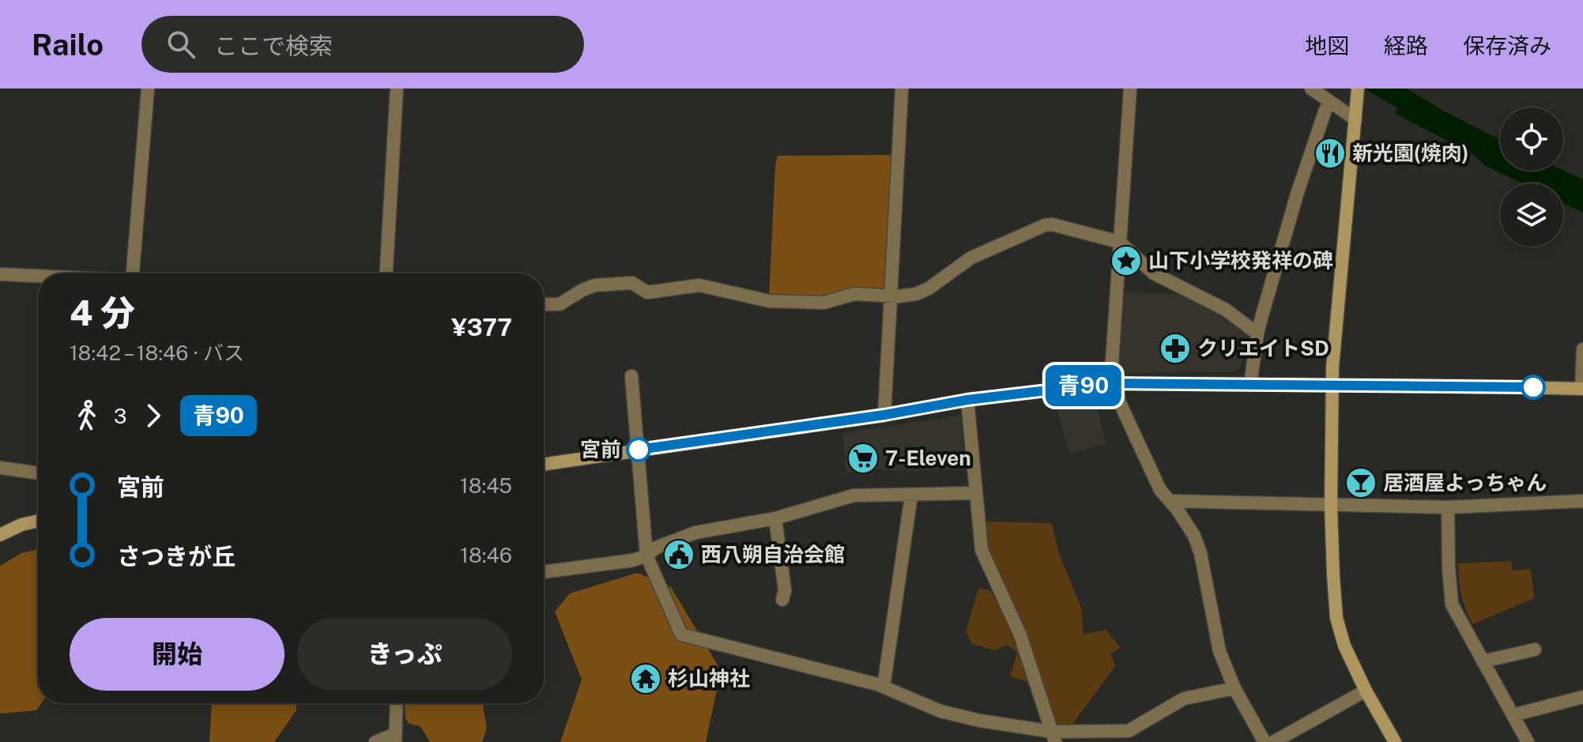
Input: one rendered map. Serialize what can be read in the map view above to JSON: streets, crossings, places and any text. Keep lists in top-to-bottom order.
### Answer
{
  "places": {
    "restaurant": ["新光園(焼肉)"],
    "place": ["山下小学校発祥の碑"],
    "pharmacy": ["クリエイトSD"],
    "other": ["宮前"],
    "supermarket": ["7-Eleven"],
    "bar": ["居酒屋よっちゃん"],
    "public building": ["西八朔自治会館"],
    "temple": ["杉山神社"]
  },
  "lines": ["bus line 青90"],
  "page": {
    "header": "Railo",
    "search": "ここで検索",
    "nav": ["地図", "経路", "保存済み"],
    "on_map": "青90",
    "heading": ["4 分", "18:42 – 18:46 · バス", "¥377"],
    "legs": ["3", "青90"],
    "list": [
      {
        "name": "宮前",
        "value": "18:45"
      },
      {
        "name": "さつきが丘",
        "value": "18:46"
      }
    ],
    "buttons": ["開始", "きっぷ"]
  }
}
